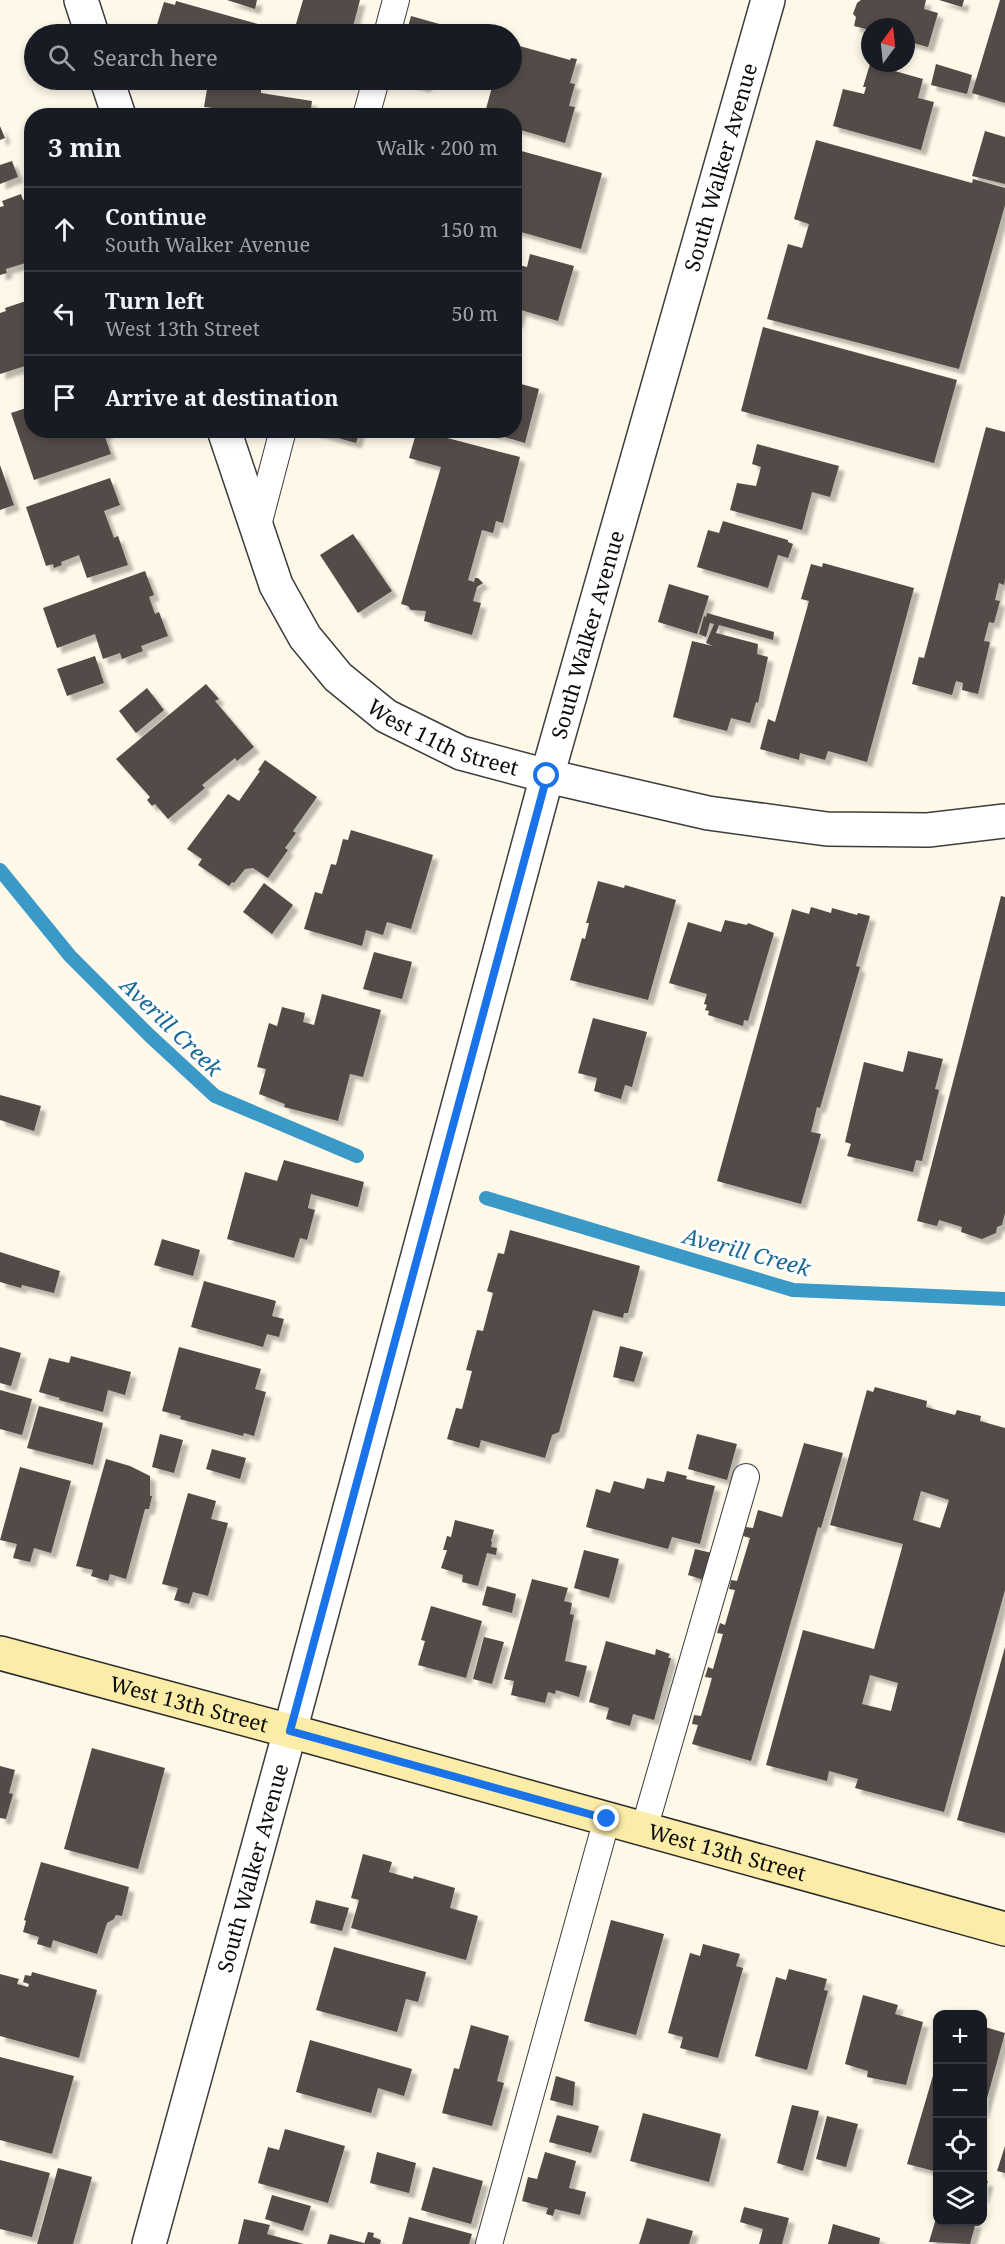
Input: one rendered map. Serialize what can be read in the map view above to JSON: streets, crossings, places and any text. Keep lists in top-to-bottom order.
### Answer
{
  "streets": {
    "main road": ["West 13th Street"],
    "street": ["South Walker Avenue", "West 11th Street"]
  },
  "crossings": [
    ["South Walker Avenue", "West 11th Street"],
    ["South Walker Avenue", "West 13th Street"]
  ],
  "water": ["Averill Creek"],
  "north": "top",
  "page": {
    "search": "Search here",
    "heading": ["3 min", "Walk · 200 m"],
    "list": [
      ["Continue", "South Walker Avenue", "150 m"],
      ["Turn left", "West 13th Street", "50 m"],
      "Arrive at destination"
    ],
    "map_buttons": ["+", "−"]
  }
}
